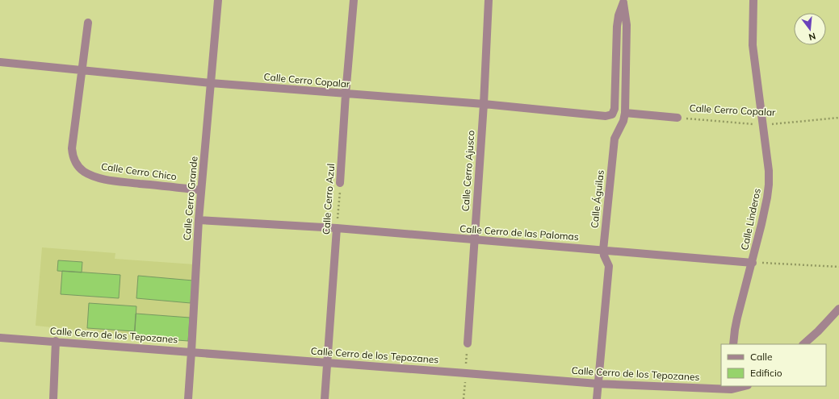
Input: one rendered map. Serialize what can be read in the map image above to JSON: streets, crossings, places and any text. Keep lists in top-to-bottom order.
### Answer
{
  "streets": {
    "street": [
      "Calle Cerro Copalar",
      "Calle Cerro Ajusco",
      "Calle Cerro Chico",
      "Calle Cerro Grande",
      "Calle Cerro Azul",
      "Calle Águilas",
      "Calle Linderos",
      "Calle Cerro de las Palomas",
      "Calle Cerro de los Tepozanes"
    ]
  },
  "crossings": [
    ["Calle Cerro Copalar", "Calle Cerro Ajusco"],
    ["Calle Cerro Copalar", "Calle Cerro Chico"],
    ["Calle Cerro Copalar", "Calle Cerro Grande"],
    ["Calle Cerro Copalar", "Calle Cerro Azul"],
    ["Calle Cerro Copalar", "Calle Águilas"],
    ["Calle Cerro Copalar", "Calle Linderos"],
    ["Calle Cerro Ajusco", "Calle Cerro de las Palomas"],
    ["Calle Cerro Chico", "Calle Cerro Grande"],
    ["Calle Cerro Grande", "Calle Cerro de las Palomas"],
    ["Calle Cerro Grande", "Calle Cerro de los Tepozanes"],
    ["Calle Cerro Azul", "Calle Cerro de las Palomas"],
    ["Calle Cerro Azul", "Calle Cerro de los Tepozanes"],
    ["Calle Águilas", "Calle Cerro de las Palomas"],
    ["Calle Águilas", "Calle Cerro de los Tepozanes"],
    ["Calle Linderos", "Calle Cerro de las Palomas"]
  ],
  "legend": ["Calle", "Edificio"],
  "north": "bottom"
}
